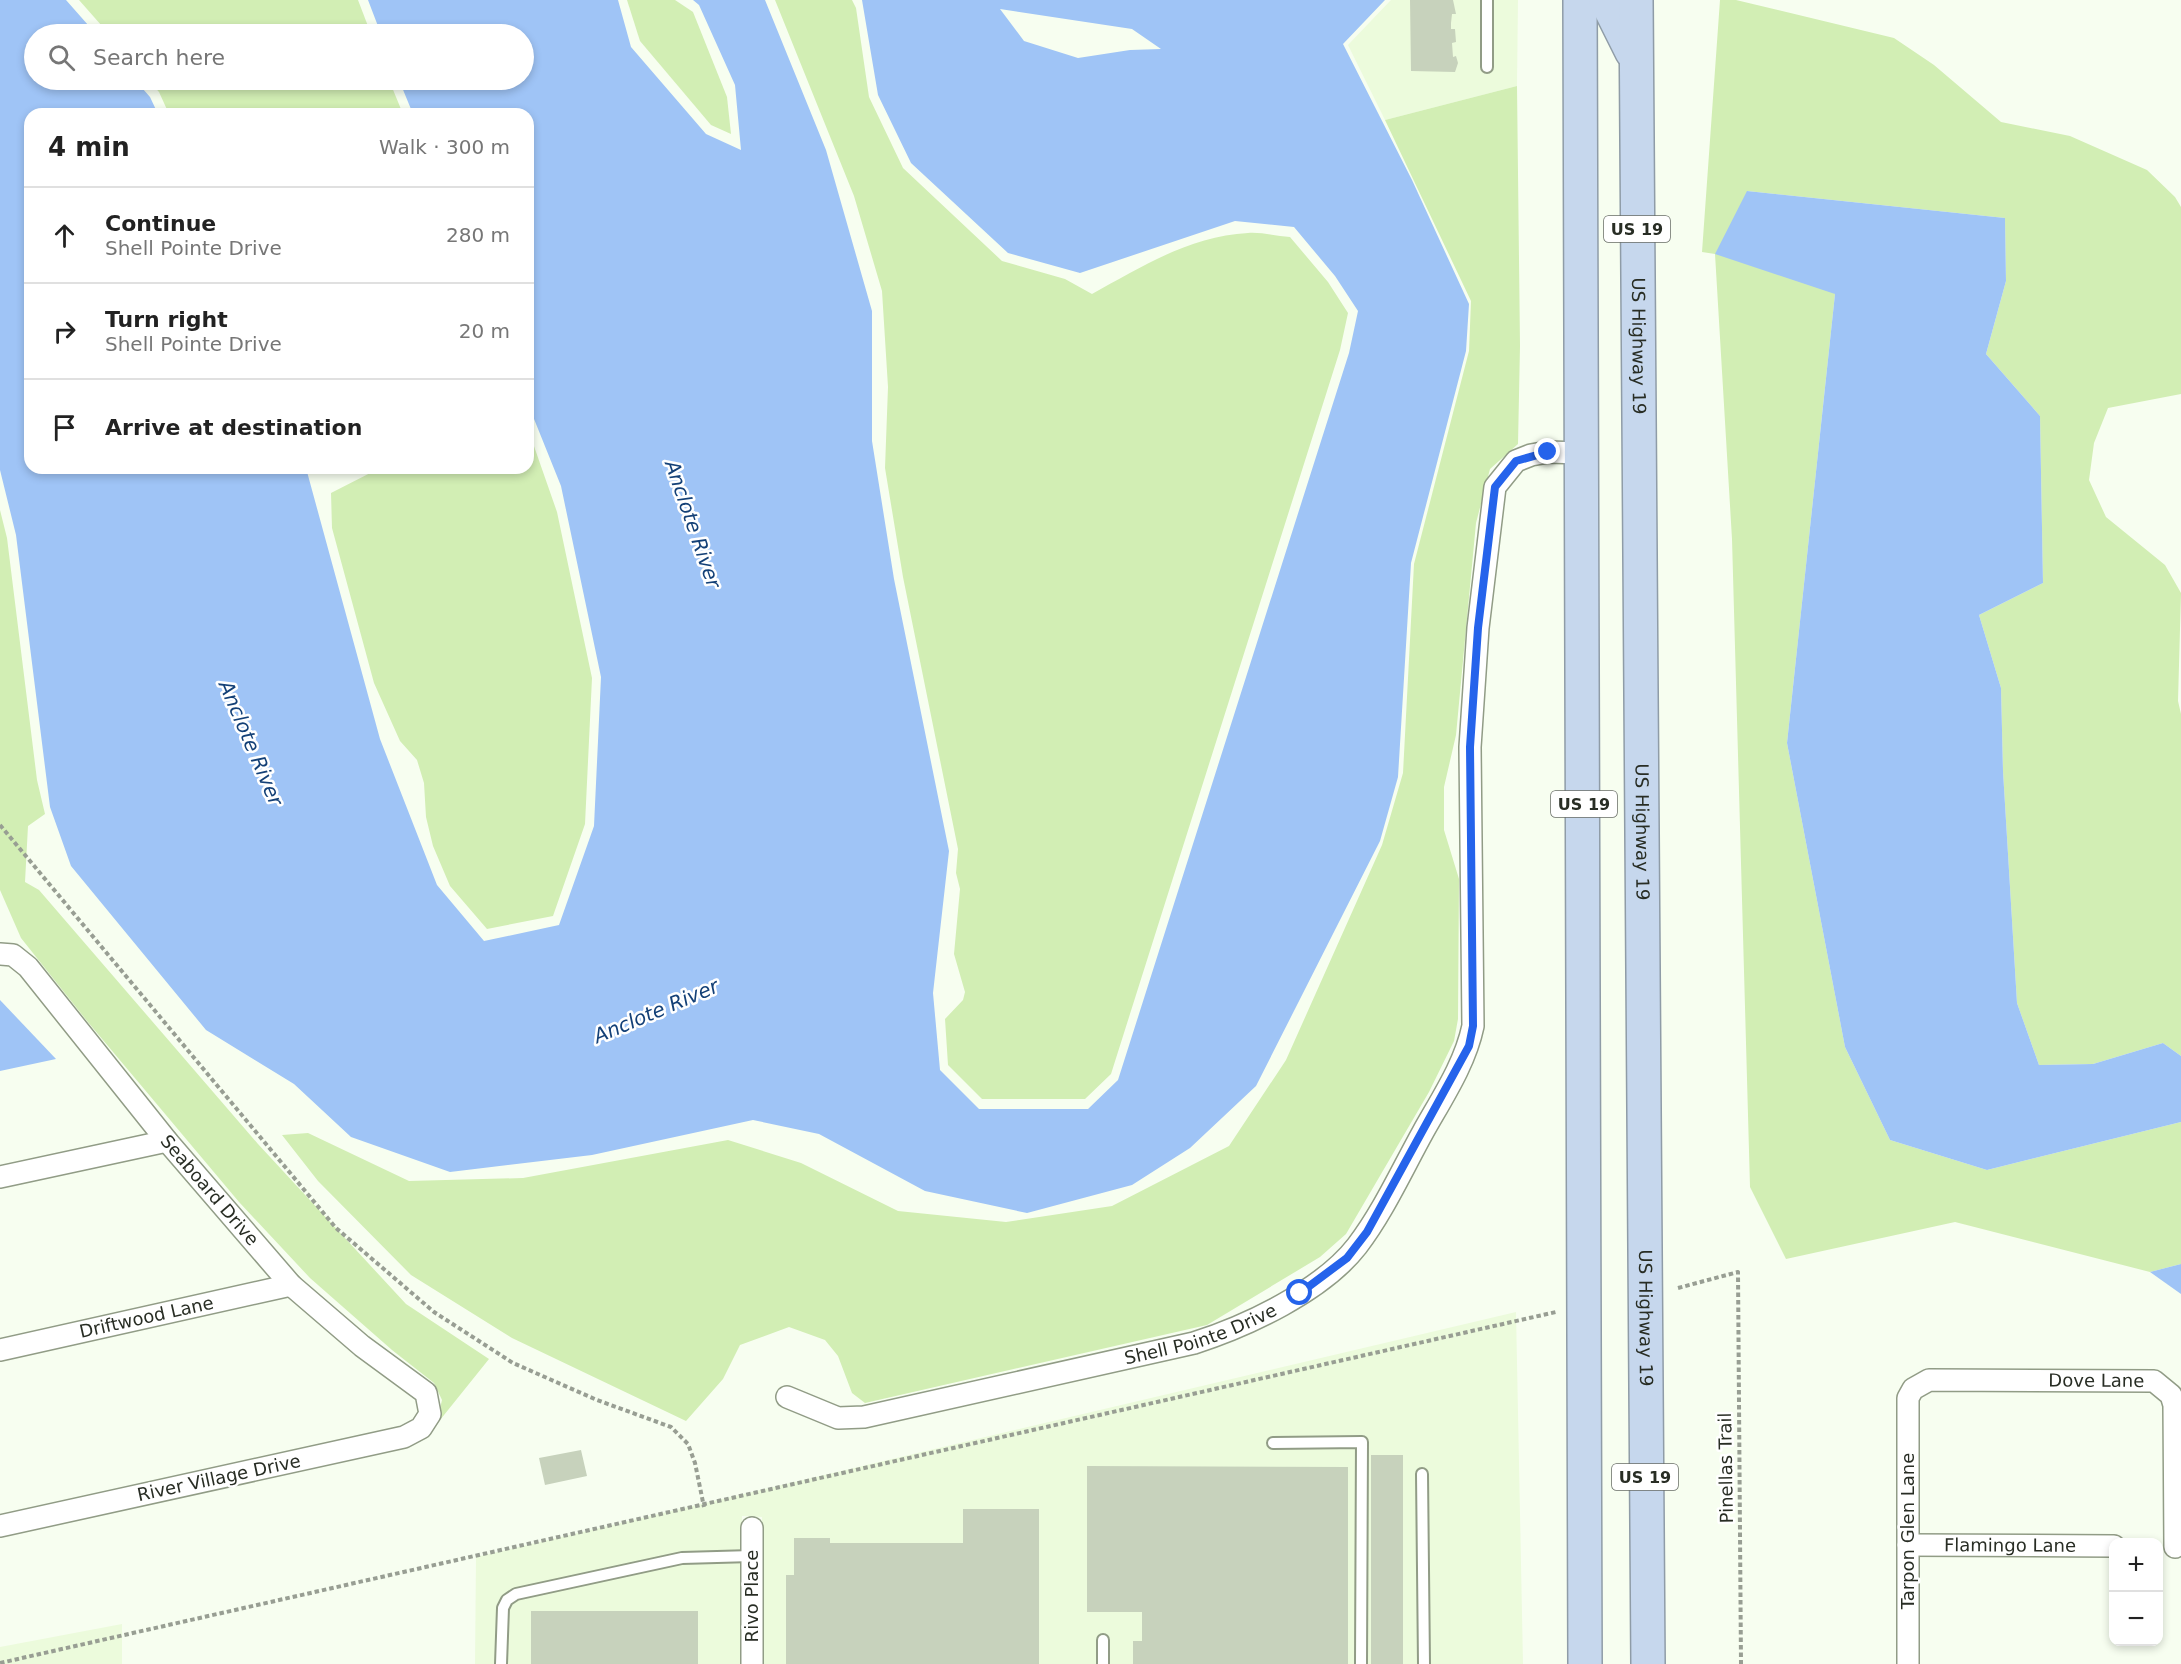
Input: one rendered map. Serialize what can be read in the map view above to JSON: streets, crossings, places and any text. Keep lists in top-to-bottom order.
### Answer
{
  "streets": {
    "highway": ["US 19", "US Highway 19"],
    "street": [
      "Seaboard Drive",
      "Driftwood Lane",
      "Shell Pointe Drive",
      "Dove Lane",
      "River Village Drive",
      "Tarpon Glen Lane",
      "Flamingo Lane",
      "Rivo Place"
    ],
    "path": ["Pinellas Trail"]
  },
  "crossings": [
    ["US 19", "Shell Pointe Drive"],
    ["Seaboard Drive", "Driftwood Lane"],
    ["Seaboard Drive", "River Village Drive"],
    ["Dove Lane", "Tarpon Glen Lane"],
    ["Tarpon Glen Lane", "Flamingo Lane"]
  ],
  "water": ["Anclote River"],
  "page": {
    "search": "Search here",
    "heading": ["4 min", "Walk · 300 m"],
    "list": [
      ["Continue", "Shell Pointe Drive", "280 m"],
      ["Turn right", "Shell Pointe Drive", "20 m"],
      "Arrive at destination"
    ],
    "map_buttons": ["+", "−"]
  }
}
